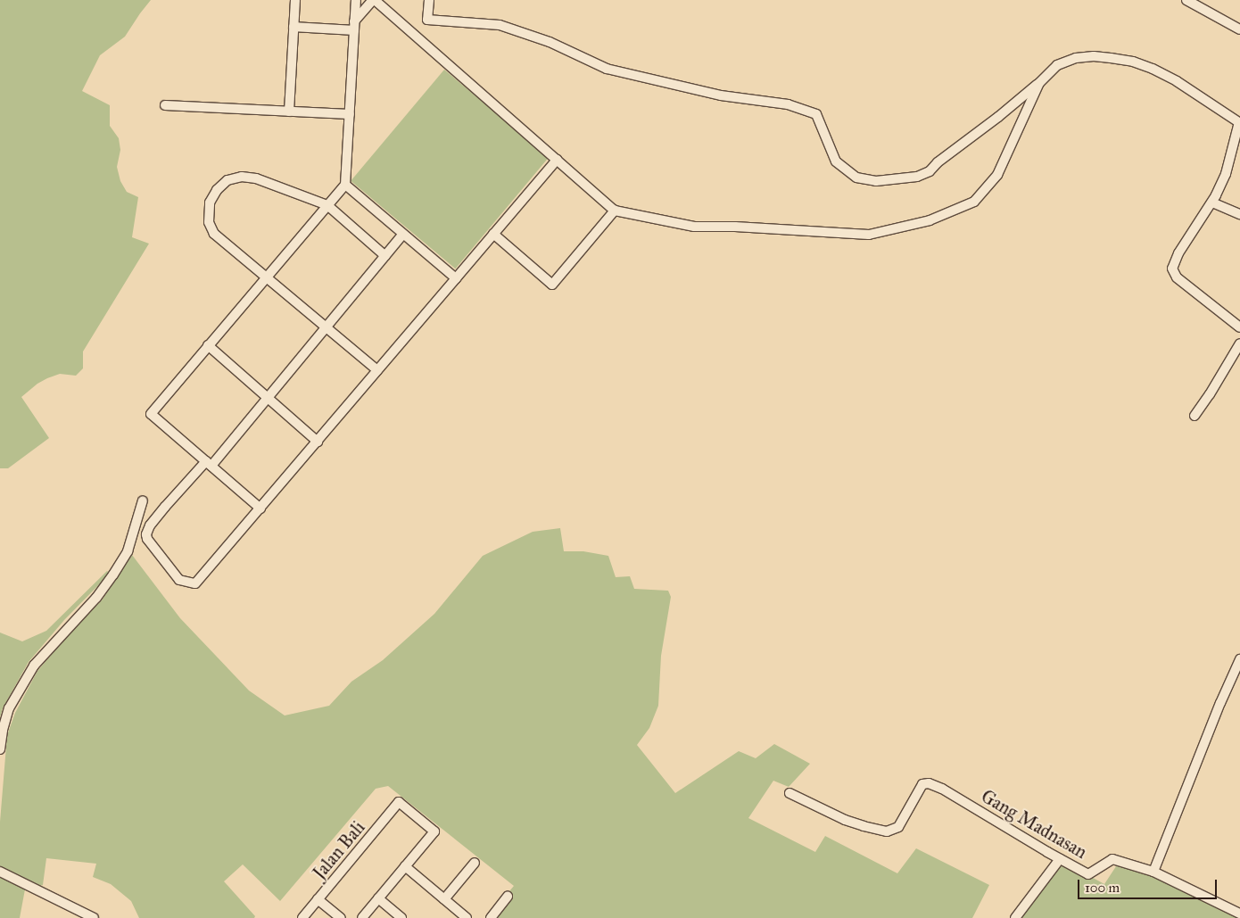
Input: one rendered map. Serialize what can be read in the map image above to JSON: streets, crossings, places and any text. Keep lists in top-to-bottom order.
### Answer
{
  "streets": {
    "street": ["Gang Madnasan", "Jalan Bali"]
  },
  "scale_bar": "100 m"
}
